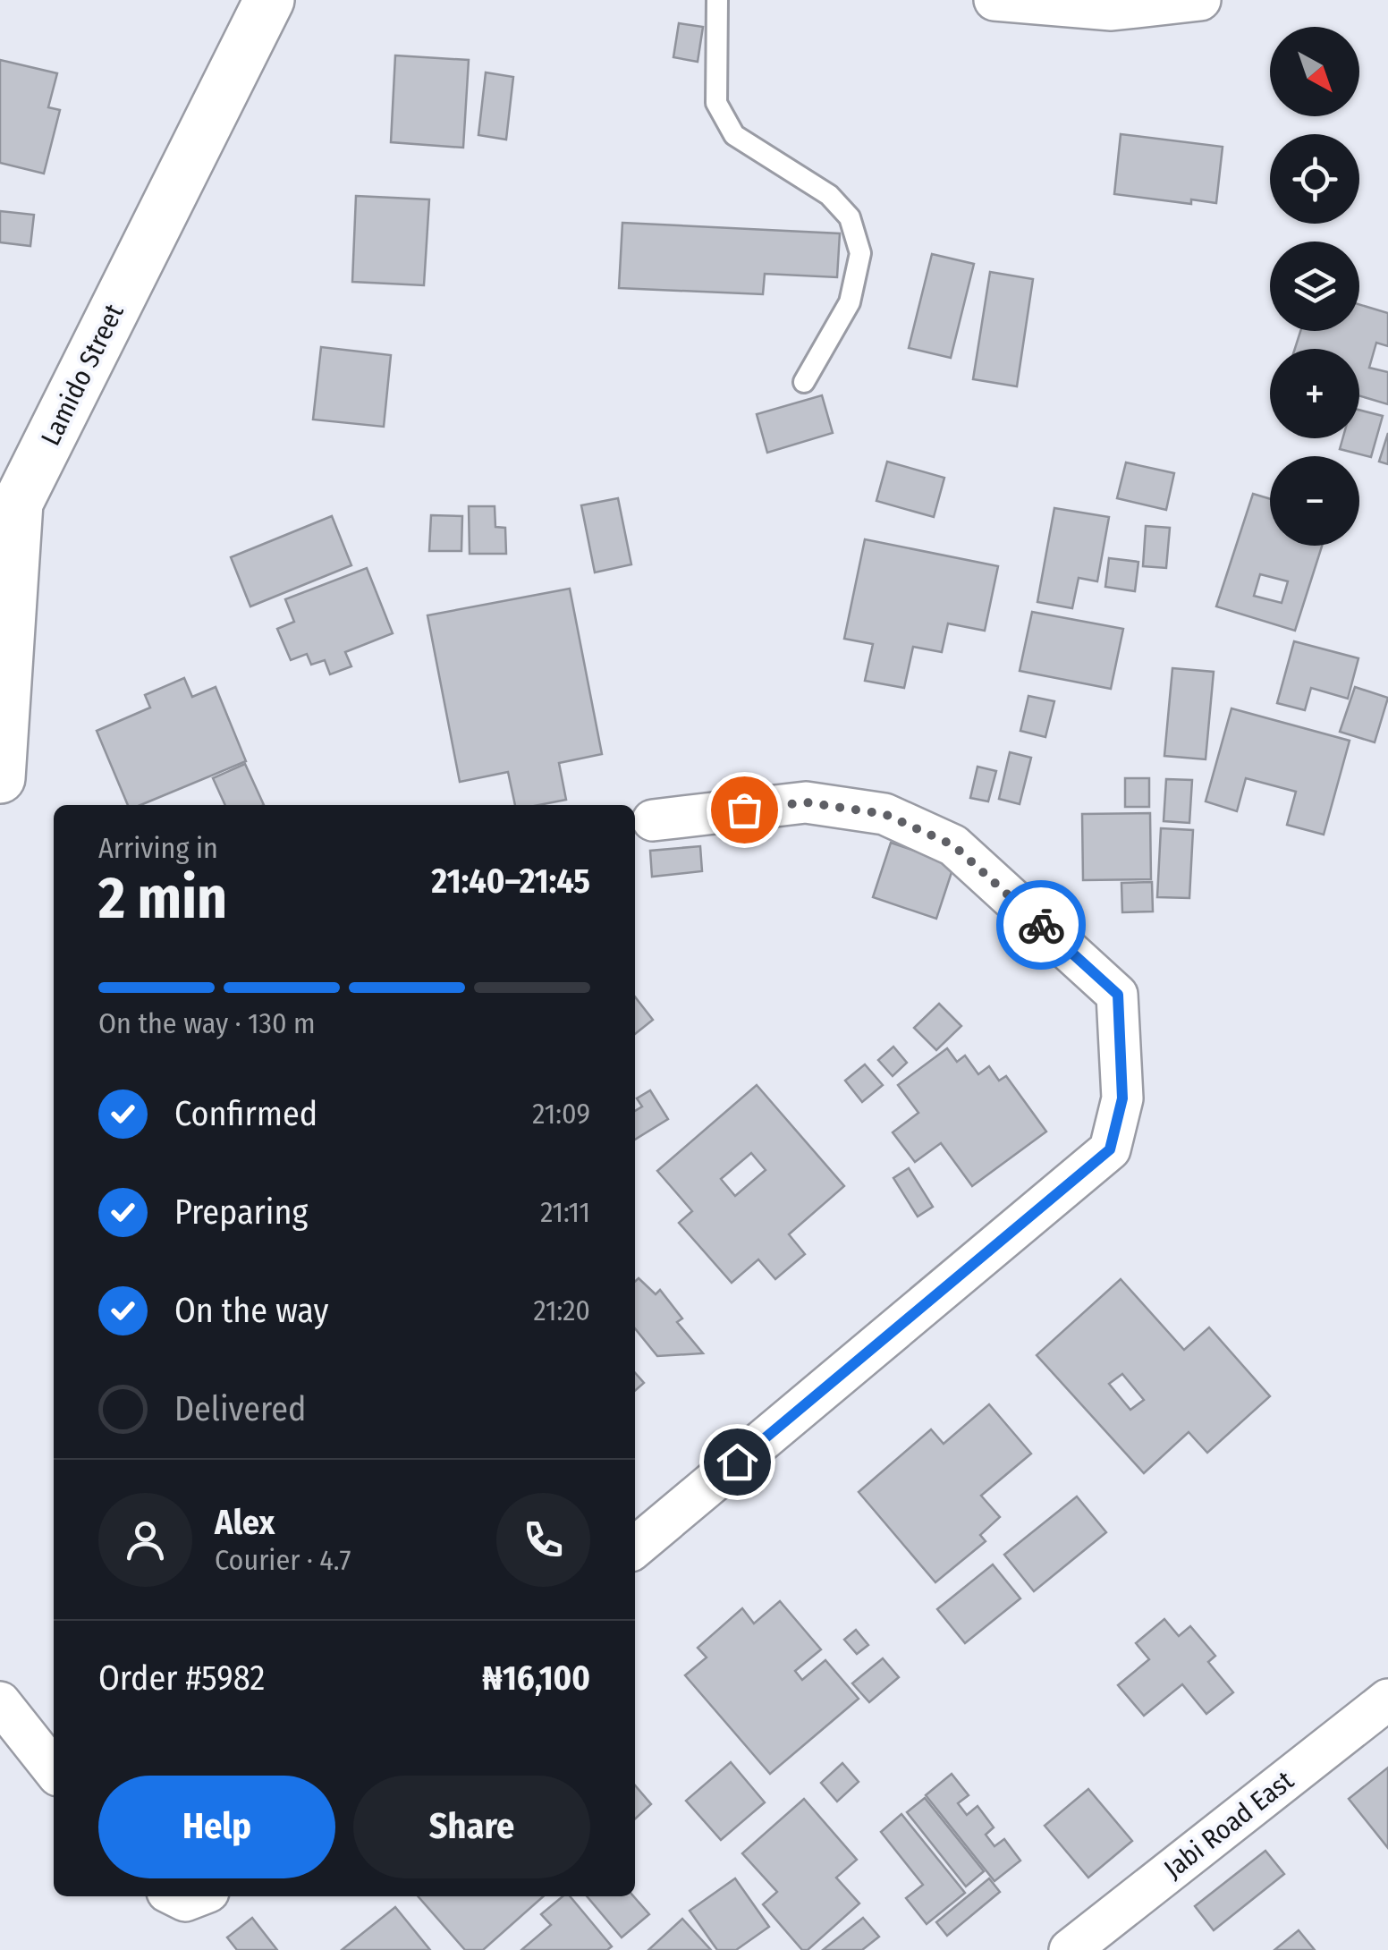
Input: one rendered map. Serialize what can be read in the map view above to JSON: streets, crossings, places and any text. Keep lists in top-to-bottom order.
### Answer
{
  "streets": {
    "street": ["Lamido Street", "Jabi Road East"]
  },
  "north": "bottom right",
  "page": {
    "map_buttons": ["+", "−"],
    "heading": ["2 min", "Arriving in", "21:40–21:45"],
    "panel": [
      "Alex",
      "Courier · 4.7",
      "Order #5982",
      "₦16,100"
    ],
    "bar": "On the way · 130 m",
    "list": [
      ["Confirmed", "21:09"],
      ["Preparing", "21:11"],
      ["On the way", "21:20"],
      "Delivered"
    ],
    "buttons": ["Help", "Share"]
  }
}
